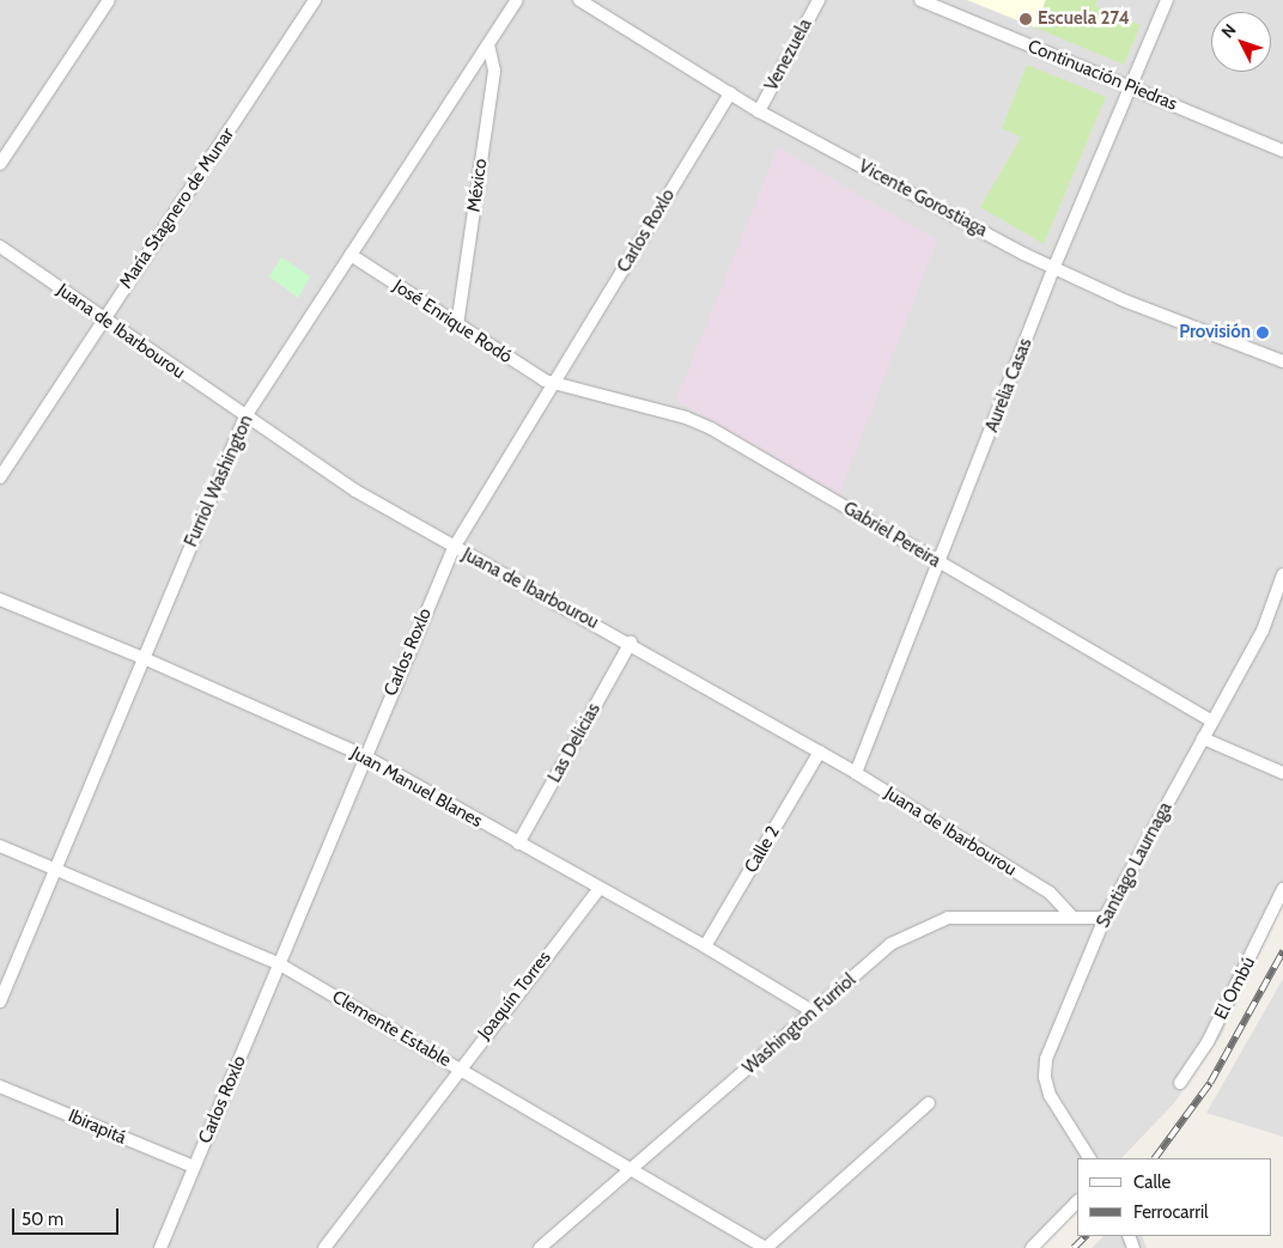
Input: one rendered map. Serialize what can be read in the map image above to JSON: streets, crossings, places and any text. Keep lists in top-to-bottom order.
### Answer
{
  "streets": {
    "street": [
      "Venezuela",
      "Continuación Piedras",
      "México",
      "Vicente Gorostiaga",
      "María Stagnero de Munar",
      "Carlos Roxlo",
      "José Enrique Rodó",
      "Juana de Ibarbourou",
      "Aurelia Casas",
      "Furriol Washington",
      "Gabriel Pereira",
      "Las Delicias",
      "Juan Manuel Blanes",
      "Calle 2",
      "Santiago Laurnaga",
      "El Ombú",
      "Joaquín Torres",
      "Washington Furriol",
      "Clemente Estable",
      "Ibirapitá"
    ]
  },
  "crossings": [
    ["Venezuela", "Vicente Gorostiaga"],
    ["Continuación Piedras", "Aurelia Casas"],
    ["México", "José Enrique Rodó"],
    ["México", "Furriol Washington"],
    ["Vicente Gorostiaga", "Carlos Roxlo"],
    ["Vicente Gorostiaga", "Aurelia Casas"],
    ["María Stagnero de Munar", "Juana de Ibarbourou"],
    ["Carlos Roxlo", "José Enrique Rodó"],
    ["Carlos Roxlo", "Juana de Ibarbourou"],
    ["Carlos Roxlo", "Gabriel Pereira"],
    ["Carlos Roxlo", "Juan Manuel Blanes"],
    ["Carlos Roxlo", "Clemente Estable"],
    ["Carlos Roxlo", "Ibirapitá"],
    ["José Enrique Rodó", "Furriol Washington"],
    ["José Enrique Rodó", "Gabriel Pereira"],
    ["Juana de Ibarbourou", "Aurelia Casas"],
    ["Juana de Ibarbourou", "Furriol Washington"],
    ["Juana de Ibarbourou", "Las Delicias"],
    ["Juana de Ibarbourou", "Calle 2"],
    ["Juana de Ibarbourou", "Washington Furriol"],
    ["Aurelia Casas", "Gabriel Pereira"],
    ["Furriol Washington", "Juan Manuel Blanes"],
    ["Furriol Washington", "Clemente Estable"],
    ["Gabriel Pereira", "Santiago Laurnaga"],
    ["Las Delicias", "Juan Manuel Blanes"],
    ["Juan Manuel Blanes", "Calle 2"],
    ["Juan Manuel Blanes", "Joaquín Torres"],
    ["Juan Manuel Blanes", "Washington Furriol"],
    ["Santiago Laurnaga", "Washington Furriol"],
    ["Joaquín Torres", "Clemente Estable"],
    ["Washington Furriol", "Clemente Estable"]
  ],
  "places": ["Escuela 274", "Provisión"],
  "legend": ["Calle", "Ferrocarril"],
  "scale_bar": "50 m",
  "north": "top left"
}
